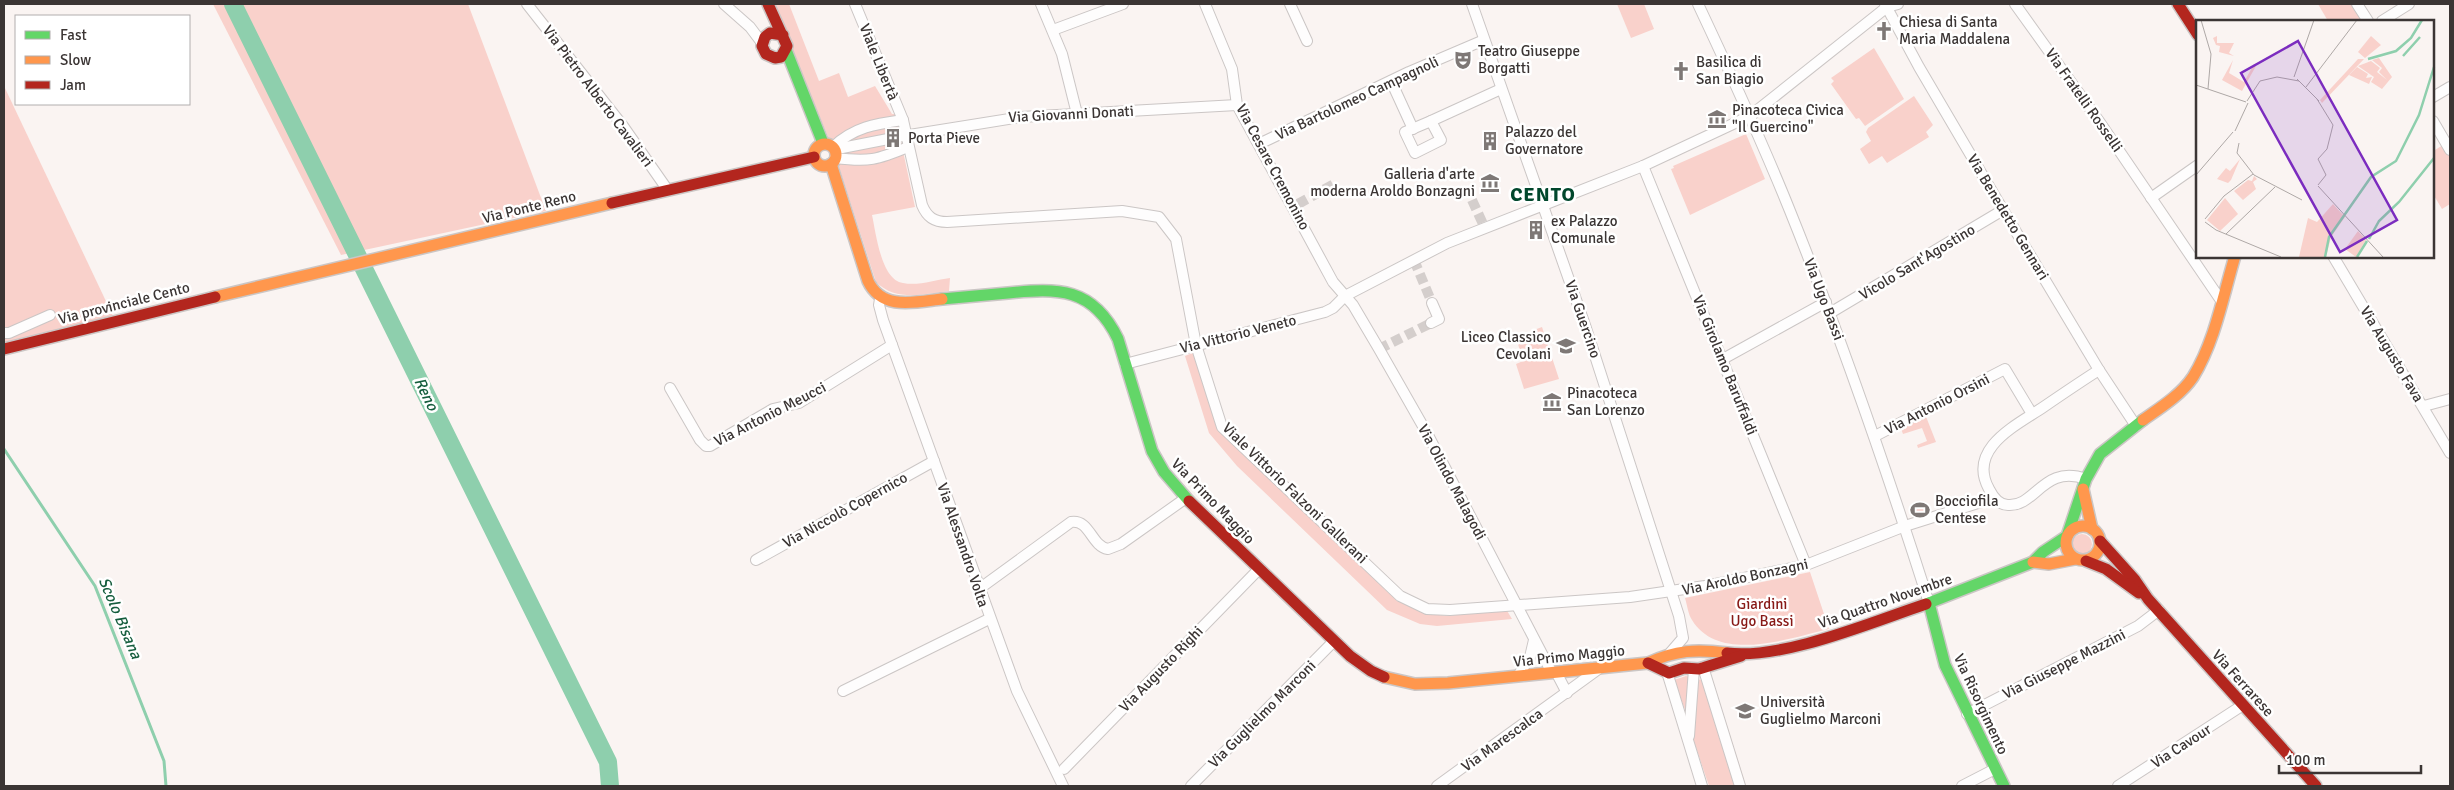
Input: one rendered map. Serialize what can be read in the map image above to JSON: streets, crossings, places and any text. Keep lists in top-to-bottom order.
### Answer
{
  "streets": {
    "main road": [
      "Via Ponte Reno",
      "Via provinciale Cento",
      "Via Primo Maggio",
      "Via Quattro Novembre",
      "Via Ferrarese",
      "Via Risorgimento"
    ],
    "street": [
      "Viale Libertà",
      "Via Pietro Alberto Cavalieri",
      "Via Bartolomeo Campagnoli",
      "Via Fratelli Rosselli",
      "Via Giovanni Donati",
      "Via Cesare Cremonino",
      "Via Benedetto Gennari",
      "Vicolo Sant'Agostino",
      "Via Ugo Bassi",
      "Via Guercino",
      "Via Vittorio Veneto",
      "Via Augusto Fava",
      "Via Girolamo Baruffaldi",
      "Via Antonio Orsini",
      "Via Antonio Meucci",
      "Via Olindo Malagodi",
      "Viale Vittorio Falzoni Gallerani",
      "Via Niccolò Copernico",
      "Via Alessandro Volta",
      "Via Aroldo Bonzagni",
      "Via Giuseppe Mazzini",
      "Via Augusto Righi",
      "Via Guglielmo Marconi",
      "Via Marescalca",
      "Via Cavour"
    ]
  },
  "crossings": [
    ["Via Pietro Alberto Cavalieri", "Via Ponte Reno"],
    ["Via Bartolomeo Campagnoli", "Via Cesare Cremonino"],
    ["Via Bartolomeo Campagnoli", "Via Guercino"],
    ["Via Giovanni Donati", "Via Cesare Cremonino"],
    ["Via Cesare Cremonino", "Via Vittorio Veneto"],
    ["Via Cesare Cremonino", "Via Olindo Malagodi"],
    ["Via Ponte Reno", "Via provinciale Cento"],
    ["Via Benedetto Gennari", "Vicolo Sant'Agostino"],
    ["Via Benedetto Gennari", "Via Vittorio Veneto"],
    ["Vicolo Sant'Agostino", "Via Ugo Bassi"],
    ["Via Ugo Bassi", "Via Vittorio Veneto"],
    ["Via Ugo Bassi", "Via Antonio Orsini"],
    ["Via Ugo Bassi", "Via Aroldo Bonzagni"],
    ["Via Ugo Bassi", "Via Quattro Novembre"],
    ["Via Ugo Bassi", "Via Risorgimento"],
    ["Via Guercino", "Via Vittorio Veneto"],
    ["Via Guercino", "Via Aroldo Bonzagni"],
    ["Via Vittorio Veneto", "Via Girolamo Baruffaldi"],
    ["Via Vittorio Veneto", "Via Olindo Malagodi"],
    ["Via Vittorio Veneto", "Viale Vittorio Falzoni Gallerani"],
    ["Via Vittorio Veneto", "Via Primo Maggio"],
    ["Via Girolamo Baruffaldi", "Via Aroldo Bonzagni"],
    ["Via Antonio Meucci", "Via Alessandro Volta"],
    ["Via Olindo Malagodi", "Viale Vittorio Falzoni Gallerani"],
    ["Via Olindo Malagodi", "Via Primo Maggio"],
    ["Via Olindo Malagodi", "Via Aroldo Bonzagni"],
    ["Viale Vittorio Falzoni Gallerani", "Via Aroldo Bonzagni"],
    ["Via Primo Maggio", "Via Alessandro Volta"],
    ["Via Primo Maggio", "Via Quattro Novembre"],
    ["Via Primo Maggio", "Via Augusto Righi"],
    ["Via Primo Maggio", "Via Guglielmo Marconi"],
    ["Via Primo Maggio", "Via Marescalca"],
    ["Via Niccolò Copernico", "Via Alessandro Volta"],
    ["Via Quattro Novembre", "Via Ferrarese"],
    ["Via Quattro Novembre", "Via Risorgimento"],
    ["Via Giuseppe Mazzini", "Via Ferrarese"],
    ["Via Giuseppe Mazzini", "Via Risorgimento"],
    ["Via Ferrarese", "Via Cavour"]
  ],
  "districts": ["CENTO"],
  "water": ["Reno", "Scolo Bisana"],
  "parks": ["Giardini Ugo Bassi"],
  "places": {
    "church": ["Chiesa di Santa Maria Maddalena", "Basilica di San Biagio"],
    "theatre": ["Teatro Giuseppe Borgatti"],
    "museum": ["Pinacoteca Civica \"Il Guercino\"", "Galleria d'arte moderna Aroldo Bonzagni", "Pinacoteca San Lorenzo"],
    "building": ["Porta Pieve", "Palazzo del Governatore", "ex Palazzo Comunale"],
    "school or university": ["Liceo Classico Cevolani", "Università Guglielmo Marconi"],
    "sports": ["Bocciofila Centese"]
  },
  "legend": ["Fast", "Slow", "Jam"],
  "scale_bar": "100 m"
}
